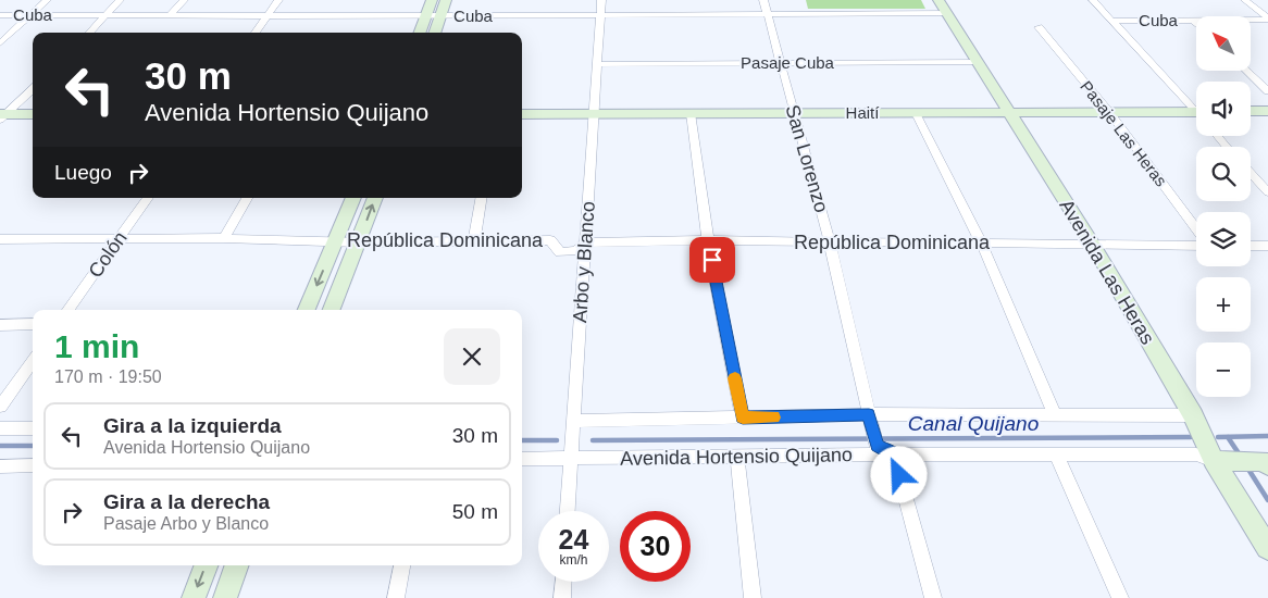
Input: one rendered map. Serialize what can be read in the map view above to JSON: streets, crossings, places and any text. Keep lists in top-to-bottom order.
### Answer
{
  "streets": {
    "main road": ["Haití", "Avenida Las Heras"],
    "street": [
      "Cuba",
      "Pasaje Cuba",
      "Pasaje Las Heras",
      "San Lorenzo",
      "República Dominicana",
      "Colón",
      "Arbo y Blanco",
      "Avenida Hortensio Quijano"
    ]
  },
  "crossings": [
    ["Cuba", "San Lorenzo"],
    ["Cuba", "Arbo y Blanco"],
    ["Cuba", "Avenida Las Heras"],
    ["Pasaje Cuba", "San Lorenzo"],
    ["Pasaje Cuba", "Arbo y Blanco"],
    ["Pasaje Cuba", "Avenida Las Heras"],
    ["Haití", "Pasaje Las Heras"],
    ["Haití", "San Lorenzo"],
    ["Haití", "Arbo y Blanco"],
    ["Haití", "Avenida Las Heras"],
    ["San Lorenzo", "República Dominicana"],
    ["San Lorenzo", "Avenida Hortensio Quijano"],
    ["República Dominicana", "Colón"],
    ["República Dominicana", "Arbo y Blanco"],
    ["República Dominicana", "Avenida Las Heras"],
    ["Arbo y Blanco", "Avenida Hortensio Quijano"],
    ["Avenida Las Heras", "Avenida Hortensio Quijano"]
  ],
  "water": ["Canal Quijano"],
  "north": "top left",
  "page": {
    "map_buttons": ["+", "−"],
    "turn": ["30 m", "Avenida Hortensio Quijano"],
    "then": "Luego",
    "heading": ["1 min", "170 m · 19:50"],
    "list": [
      {
        "name": "Gira a la izquierda",
        "note": "Avenida Hortensio Quijano",
        "value": "30 m"
      },
      {
        "name": "Gira a la derecha",
        "note": "Pasaje Arbo y Blanco",
        "value": "50 m"
      }
    ],
    "speed": "24 km/h",
    "limit": "30"
  }
}
